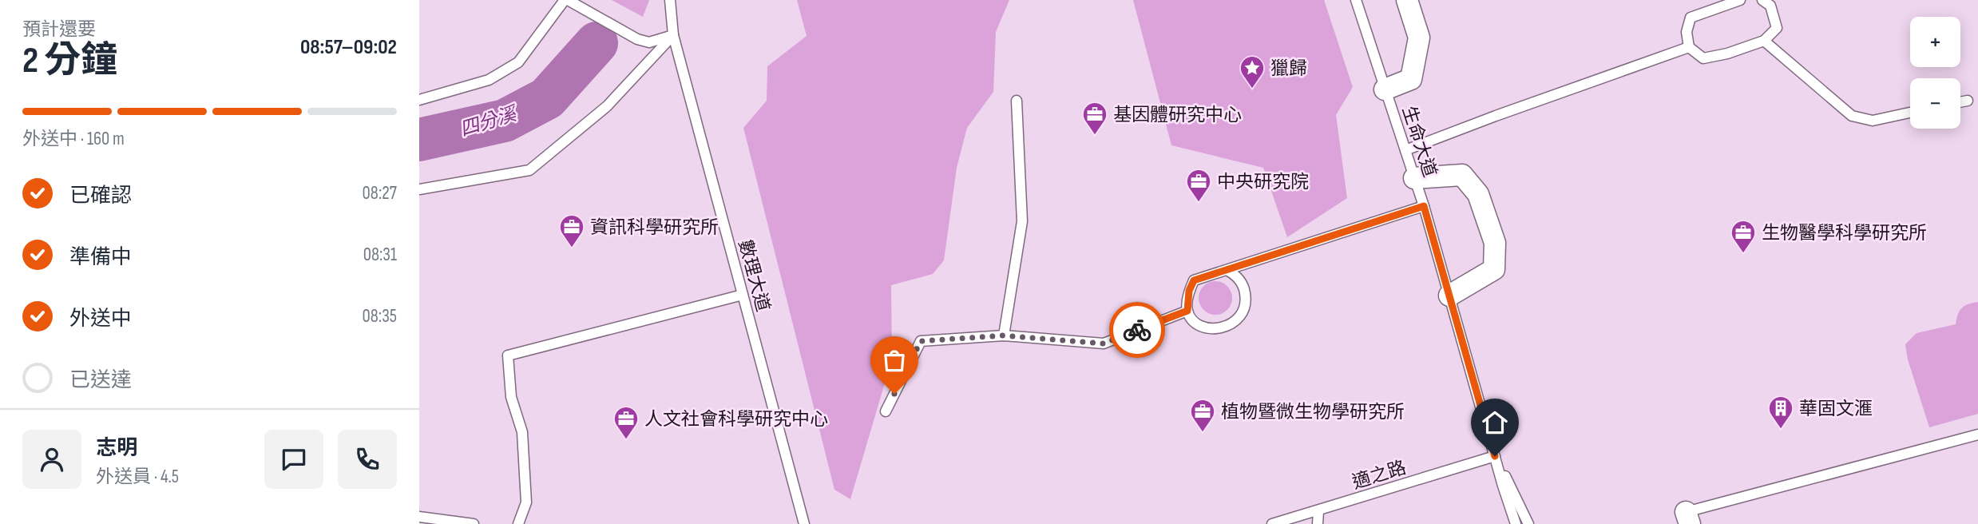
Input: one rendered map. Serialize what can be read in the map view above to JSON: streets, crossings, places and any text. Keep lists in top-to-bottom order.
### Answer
{
  "streets": {
    "lane": ["生命大道", "數理大道", "適之路"]
  },
  "crossings": [
    ["生命大道", "適之路"]
  ],
  "water": ["四分溪"],
  "places": {
    "place": ["獵歸"],
    "office": [
      "基因體研究中心",
      "中央研究院",
      "資訊科學研究所",
      "生物醫學科學研究所",
      "植物暨微生物學研究所",
      "人文社會科學研究中心"
    ],
    "building": ["華固文滙"]
  },
  "page": {
    "heading": ["2 分鐘", "預計還要", "08:57–09:02"],
    "panel": ["志明", "外送員 · 4.5"],
    "map_buttons": ["+", "−"],
    "bar": "外送中 · 160 m",
    "list": [
      ["已確認", "08:27"],
      ["準備中", "08:31"],
      ["外送中", "08:35"],
      "已送達"
    ]
  }
}
